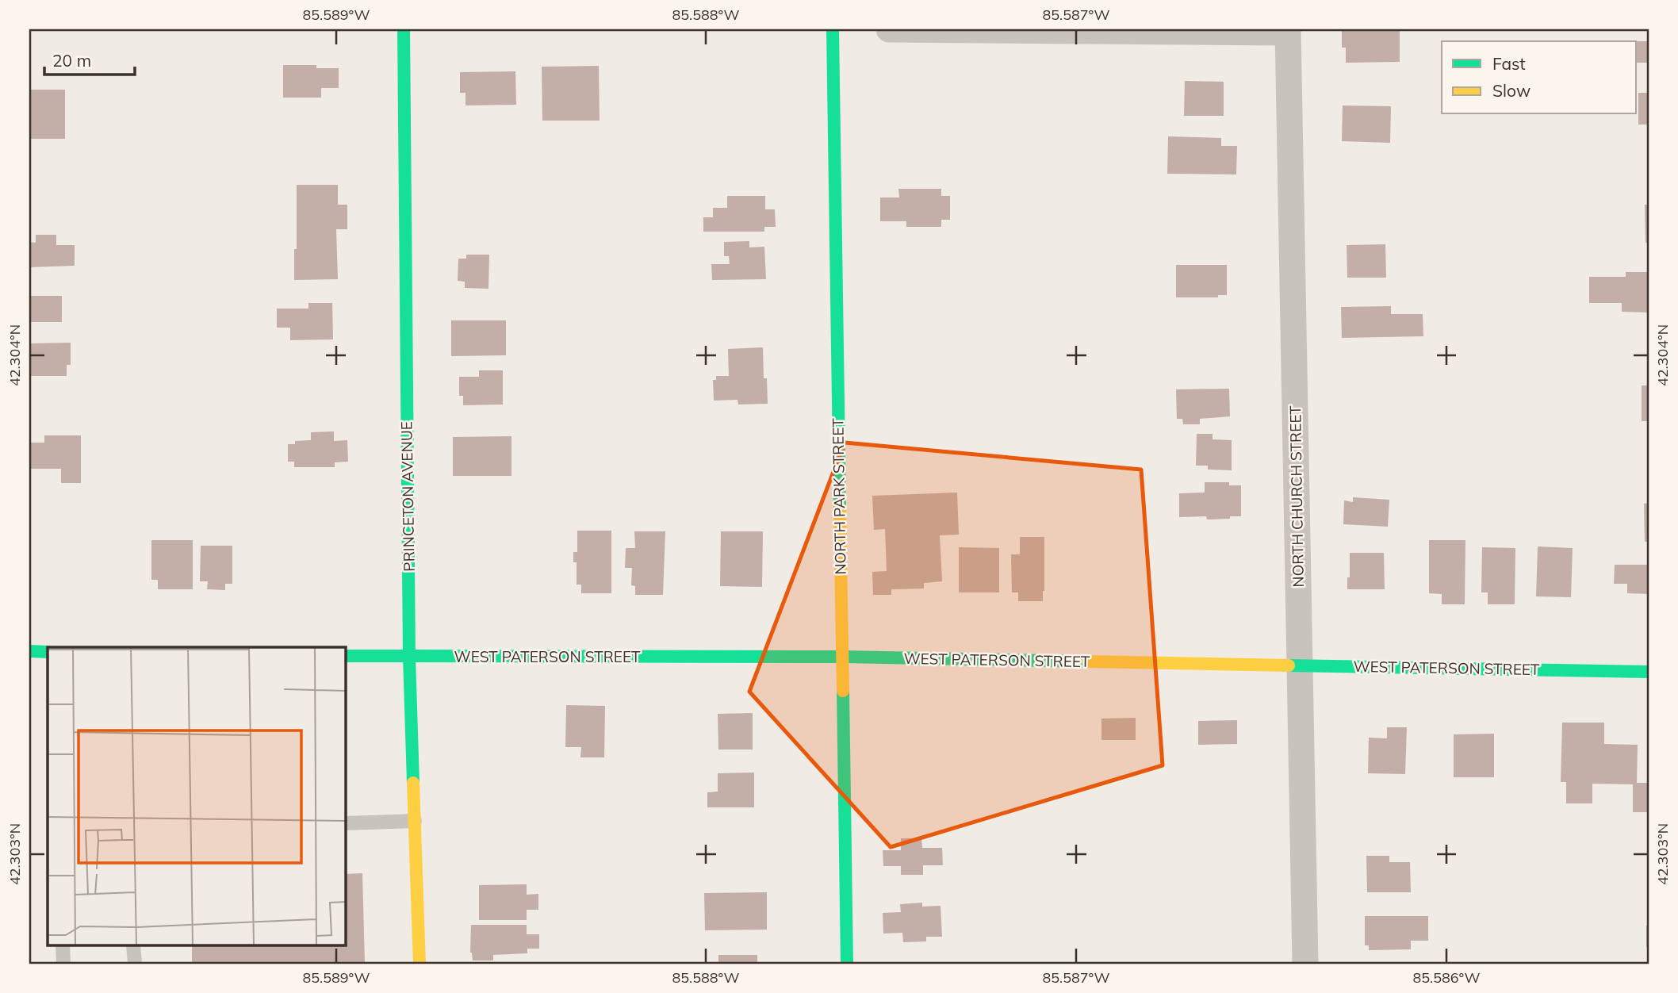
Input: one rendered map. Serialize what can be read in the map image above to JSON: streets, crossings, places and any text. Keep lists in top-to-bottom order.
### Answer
{
  "streets": {
    "street": [
      "PRINCETON AVENUE",
      "NORTH PARK STREET",
      "NORTH CHURCH STREET",
      "WEST PATERSON STREET"
    ]
  },
  "crossings": [
    ["PRINCETON AVENUE", "WEST PATERSON STREET"],
    ["NORTH PARK STREET", "WEST PATERSON STREET"],
    ["NORTH CHURCH STREET", "WEST PATERSON STREET"]
  ],
  "legend": ["Fast", "Slow"],
  "scale_bar": "20 m",
  "coordinates": [
    "85.589°W",
    "85.588°W",
    "85.587°W",
    "42.304°N",
    "42.303°N",
    "85.586°W"
  ]
}
